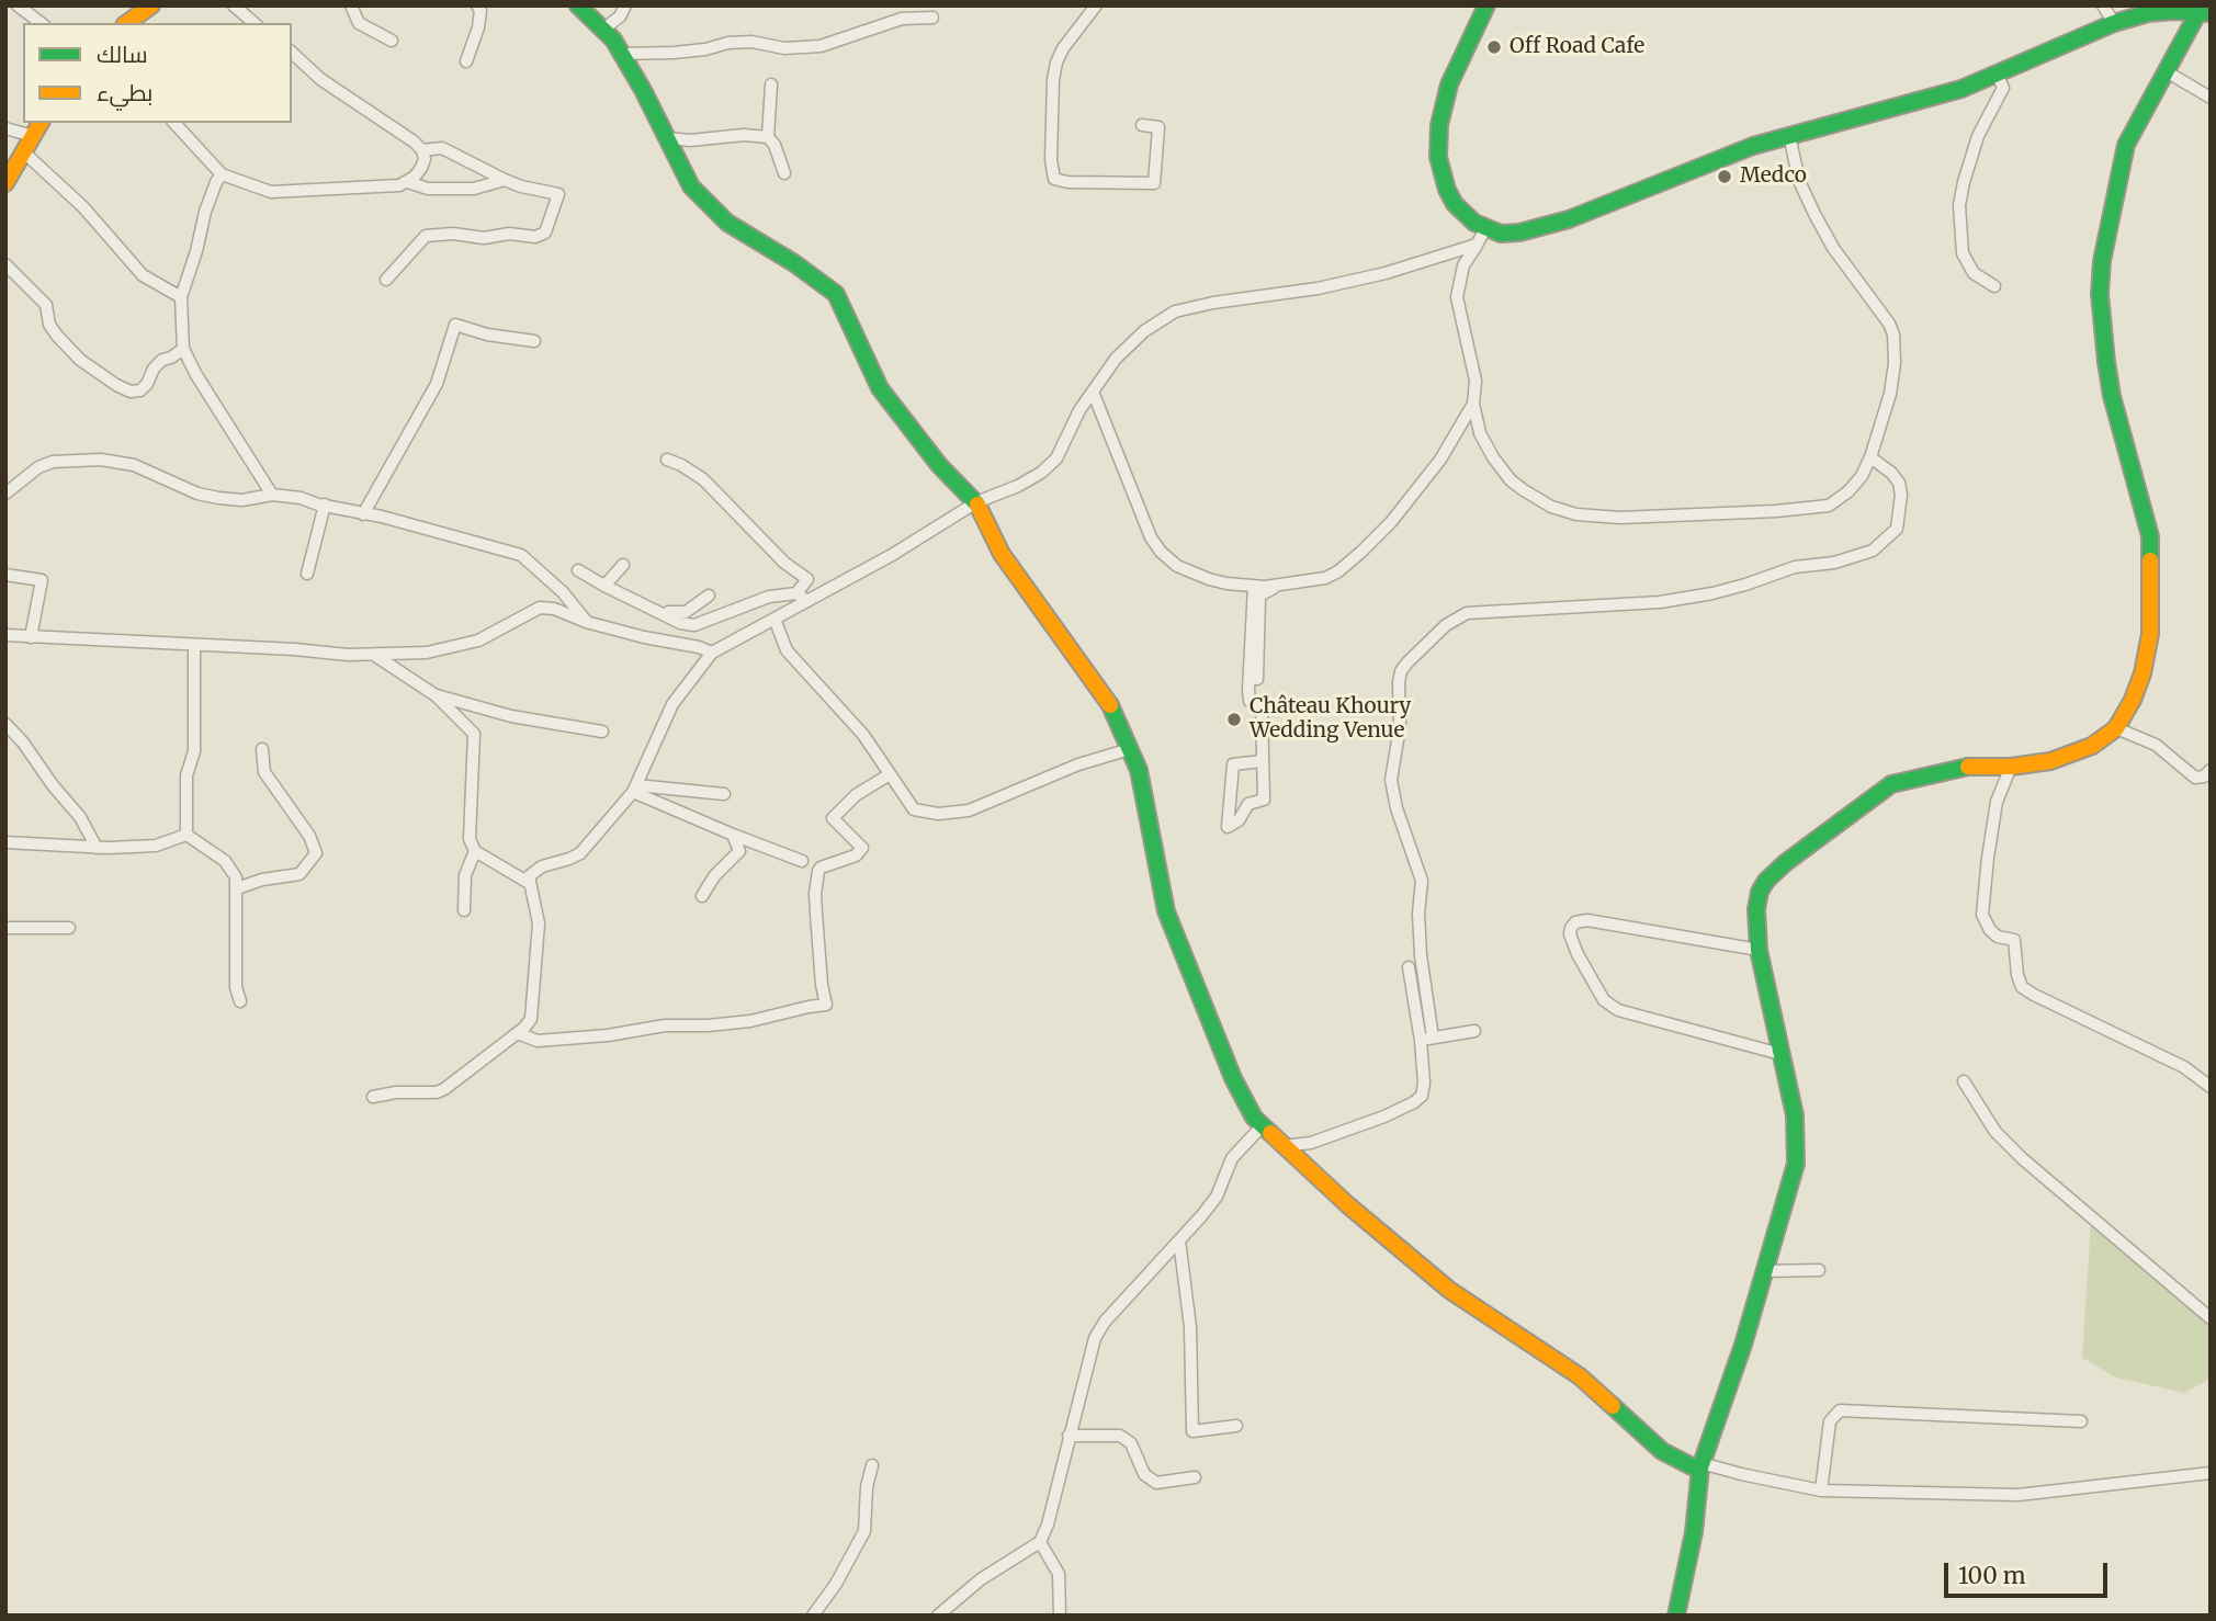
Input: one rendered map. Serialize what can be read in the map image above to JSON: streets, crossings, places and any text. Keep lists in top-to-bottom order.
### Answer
{
  "places": ["Off Road Cafe", "Medco", "Château Khoury Wedding Venue"],
  "legend": ["سالك", "بطيء"],
  "scale_bar": "100 m"
}
